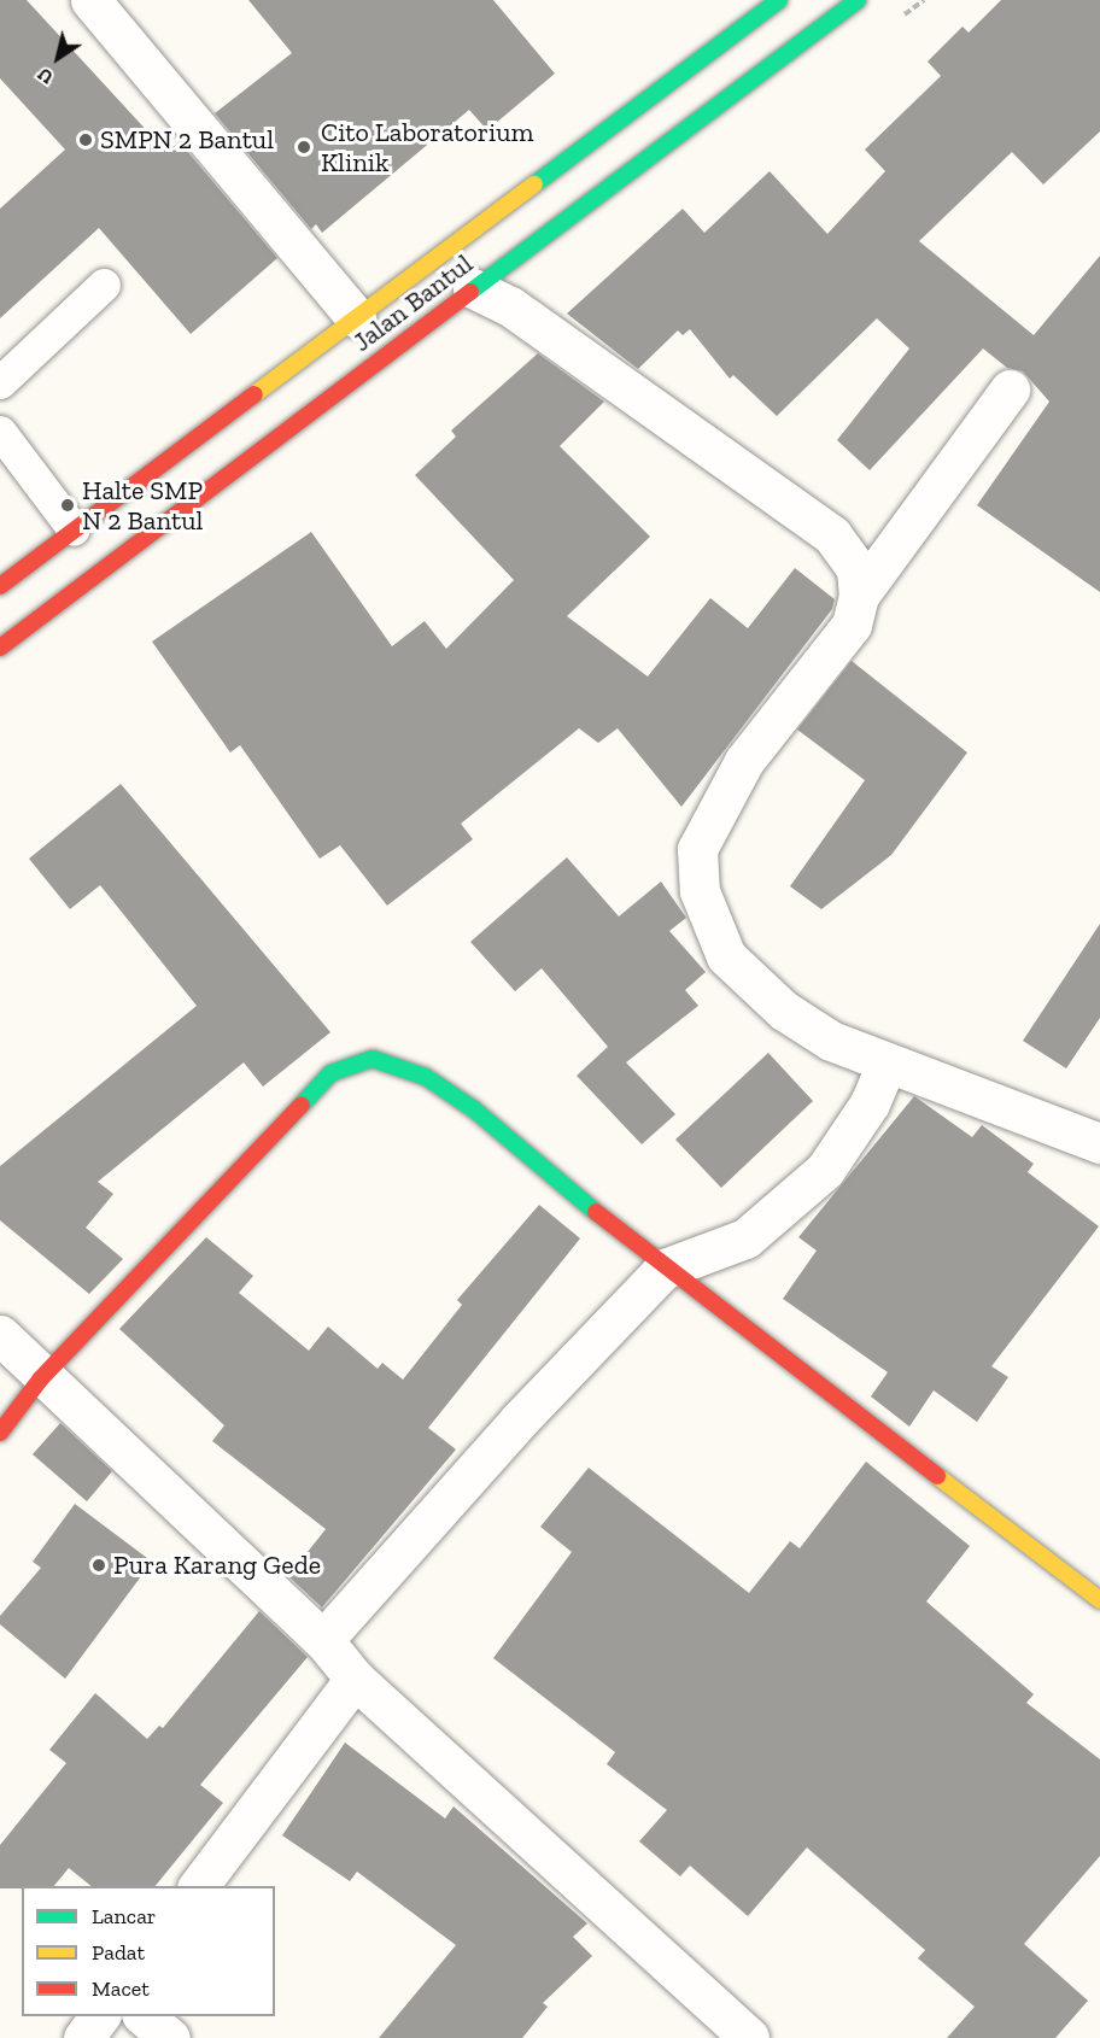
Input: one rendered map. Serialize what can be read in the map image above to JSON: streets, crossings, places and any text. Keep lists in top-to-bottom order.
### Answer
{
  "streets": {
    "main road": ["Jalan Bantul"]
  },
  "places": [
    "SMPN 2 Bantul",
    "Cito Laboratorium Klinik",
    "Halte SMP N 2 Bantul",
    "Pura Karang Gede"
  ],
  "legend": ["Lancar", "Padat", "Macet"],
  "north": "bottom left"
}
